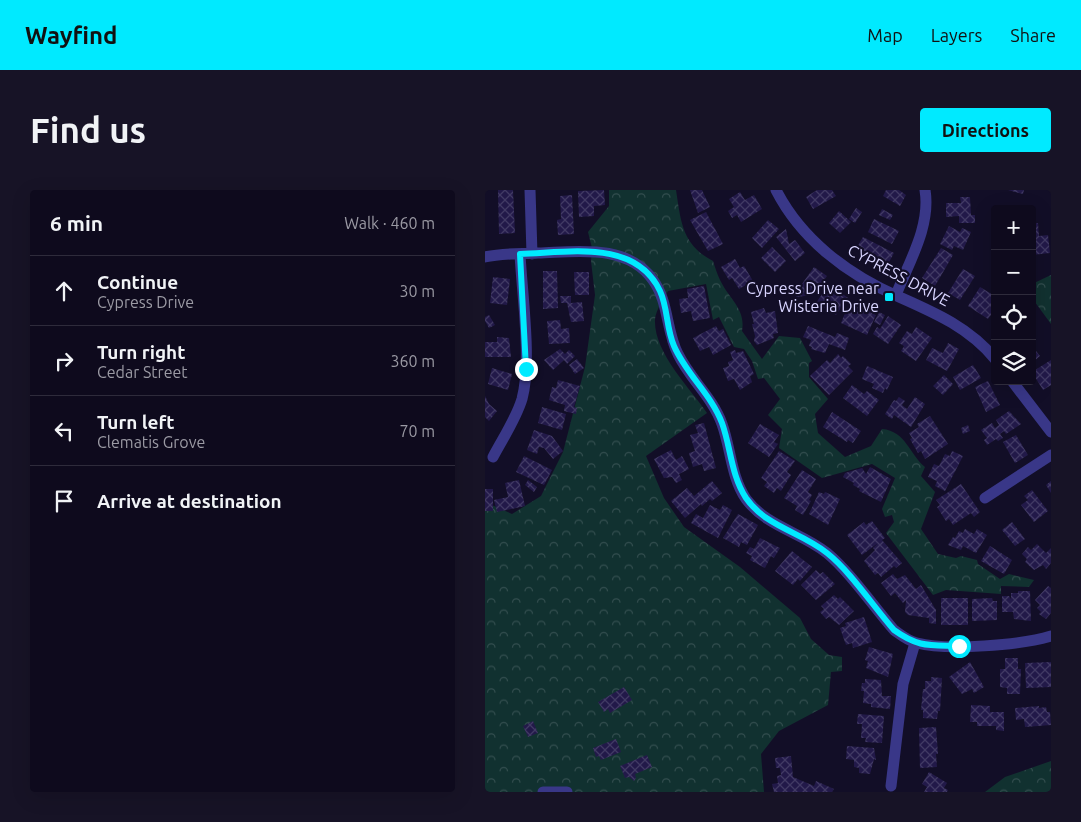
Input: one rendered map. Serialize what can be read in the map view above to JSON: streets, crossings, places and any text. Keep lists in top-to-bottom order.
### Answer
{
  "streets": {
    "street": ["CYPRESS DRIVE"]
  },
  "places": {
    "transit": ["Cypress Drive near Wisteria Drive"]
  },
  "page": {
    "header": "Wayfind",
    "nav": ["Map", "Layers", "Share"],
    "buttons": "Directions",
    "title": "Find us",
    "heading": ["6 min", "Walk · 460 m"],
    "map_buttons": ["+", "−"],
    "list": [
      ["Continue", "Cypress Drive", "30 m"],
      ["Turn right", "Cedar Street", "360 m"],
      ["Turn left", "Clematis Grove", "70 m"],
      "Arrive at destination"
    ]
  }
}
